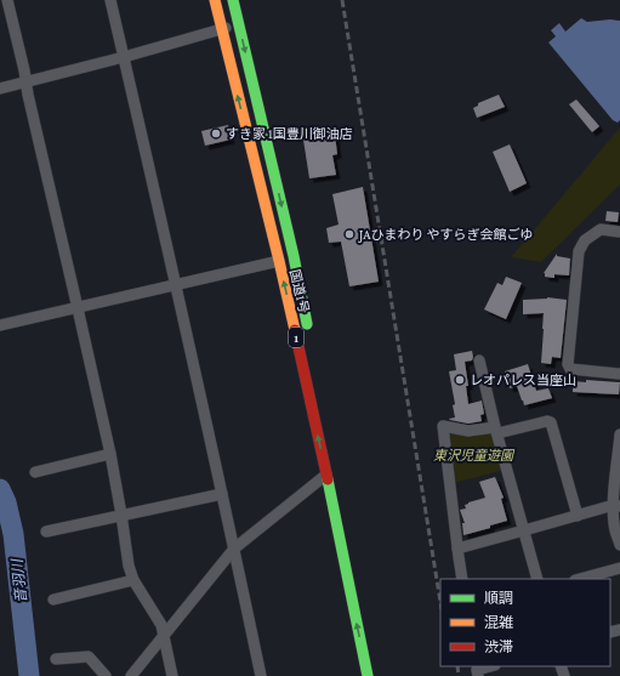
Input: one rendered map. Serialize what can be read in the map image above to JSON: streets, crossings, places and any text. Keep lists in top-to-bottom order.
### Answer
{
  "streets": {
    "highway": ["国道1号", "1"]
  },
  "water": ["音羽川"],
  "parks": ["東沢児童遊園"],
  "places": ["すき家 1国豊川御油店", "JAひまわり やすらぎ会館ごゆ", "レオパレス当座山"],
  "legend": ["順調", "混雑", "渋滞"]
}
